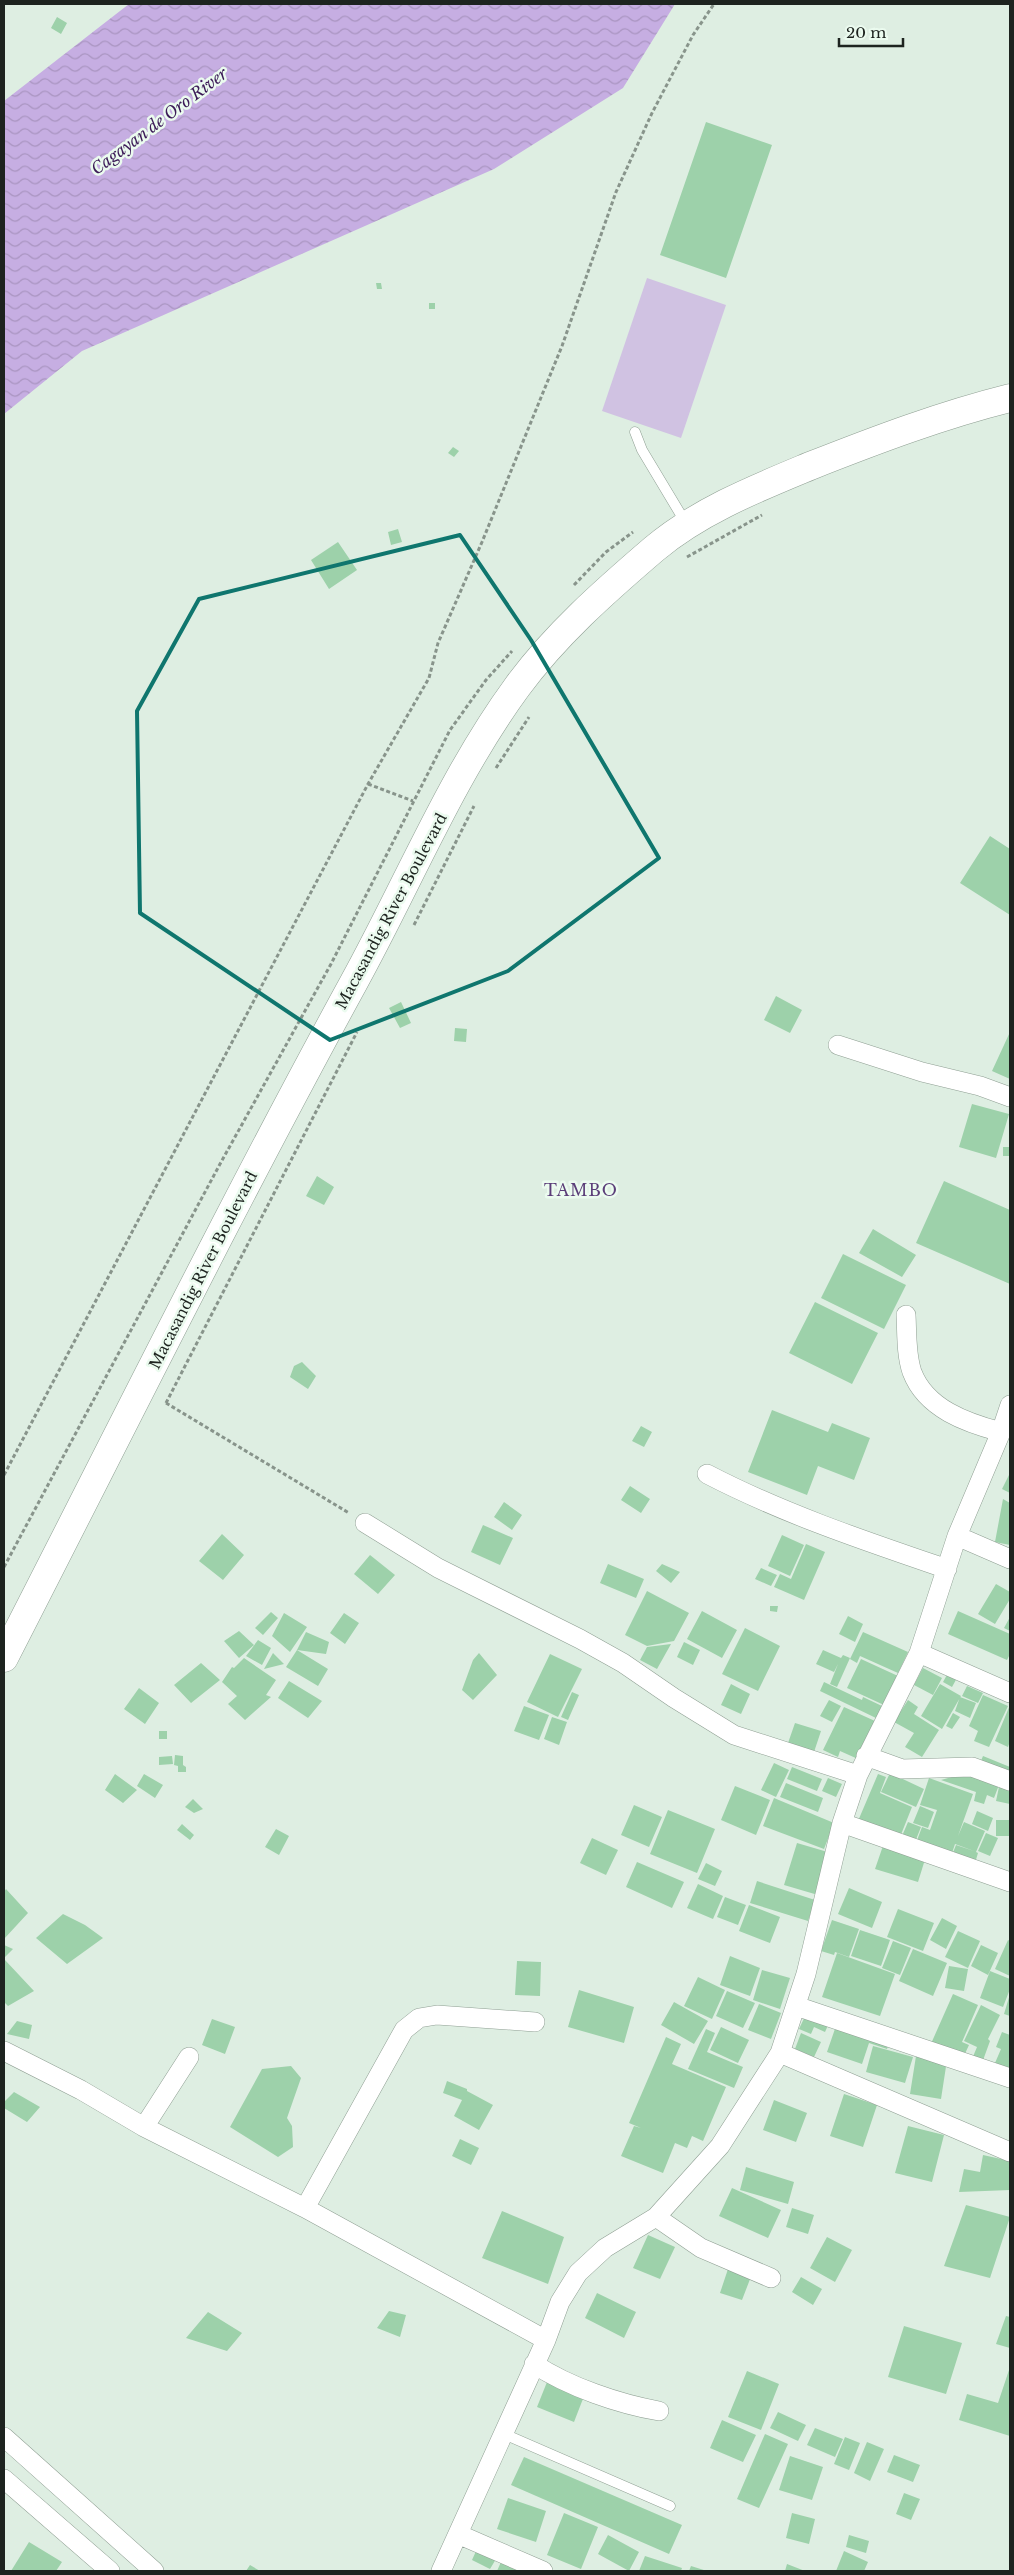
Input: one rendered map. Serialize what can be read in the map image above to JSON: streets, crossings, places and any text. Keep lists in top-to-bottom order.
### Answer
{
  "streets": {
    "street": ["Macasandig River Boulevard"]
  },
  "districts": ["TAMBO"],
  "water": ["Cagayan de Oro River"],
  "scale_bar": "20 m"
}
